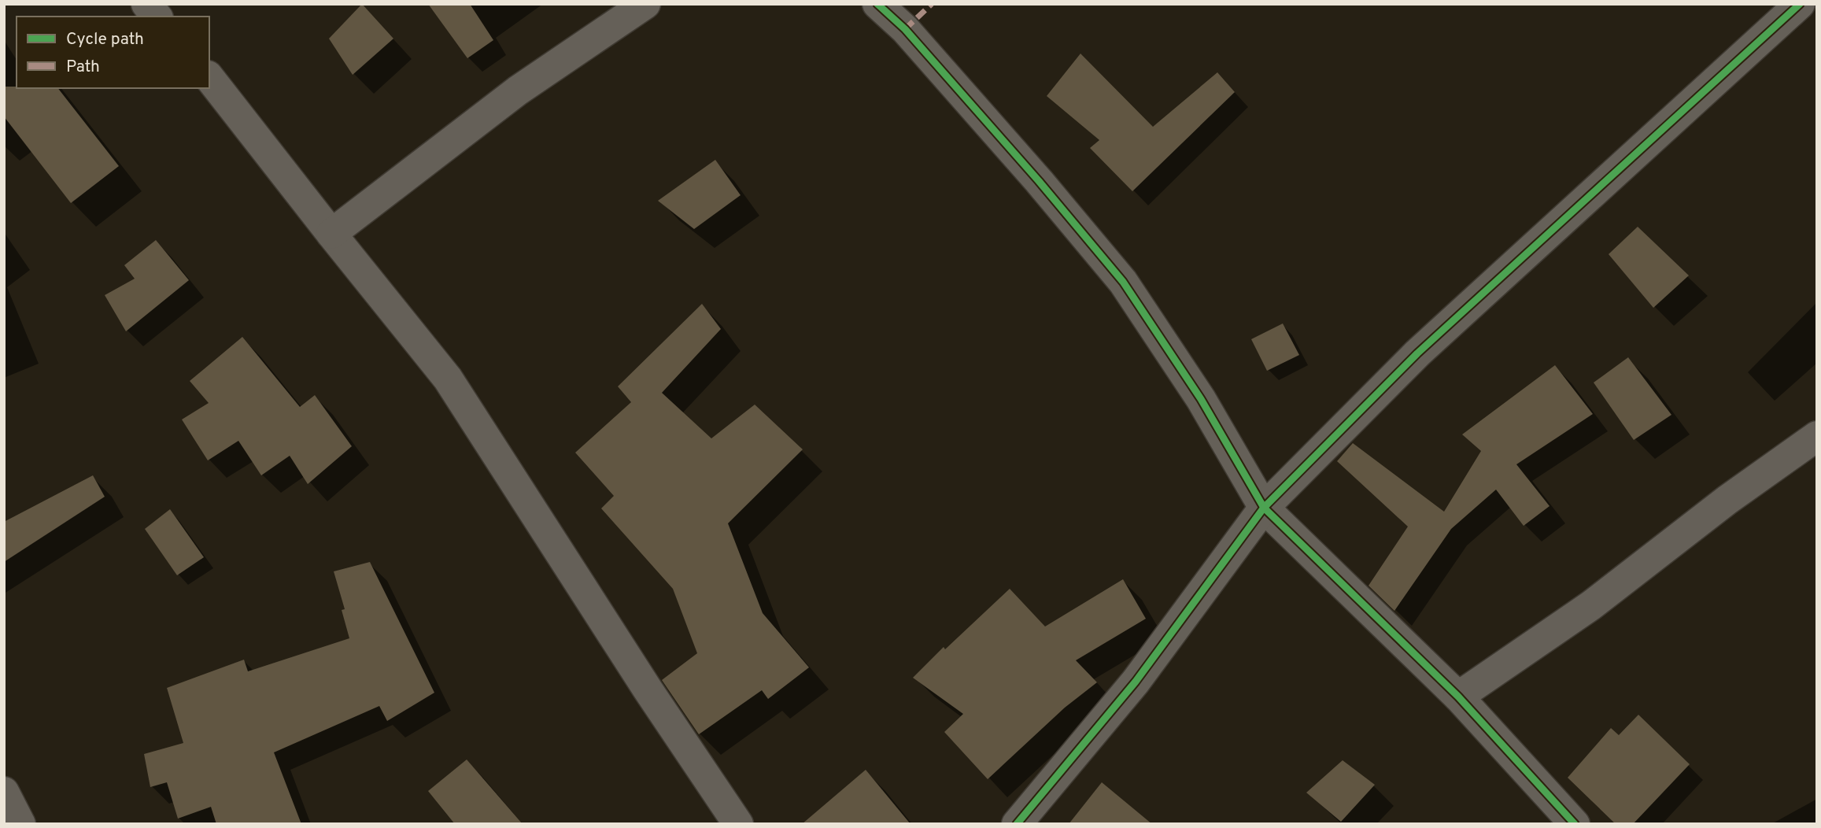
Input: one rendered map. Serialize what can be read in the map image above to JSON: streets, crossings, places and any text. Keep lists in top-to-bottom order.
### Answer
{
  "legend": ["Cycle path", "Path"]
}
